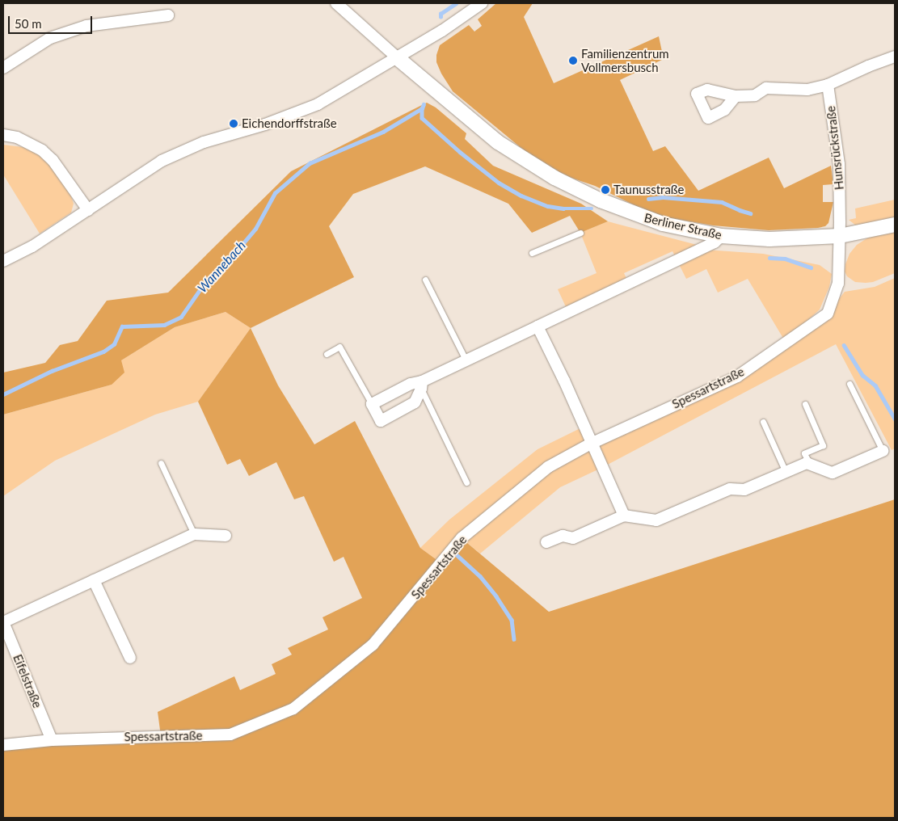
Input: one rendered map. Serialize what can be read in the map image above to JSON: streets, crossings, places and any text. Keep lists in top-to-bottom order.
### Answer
{
  "streets": {
    "street": [
      "Hunsrückstraße",
      "Berliner Straße",
      "Spessartstraße",
      "Eifelstraße"
    ]
  },
  "crossings": [
    ["Hunsrückstraße", "Berliner Straße"],
    ["Hunsrückstraße", "Spessartstraße"],
    ["Berliner Straße", "Spessartstraße"],
    ["Spessartstraße", "Eifelstraße"]
  ],
  "water": ["Wannebach"],
  "places": ["Familienzentrum Vollmersbusch", "Eichendorffstraße", "Taunusstraße"],
  "scale_bar": "50 m"
}
